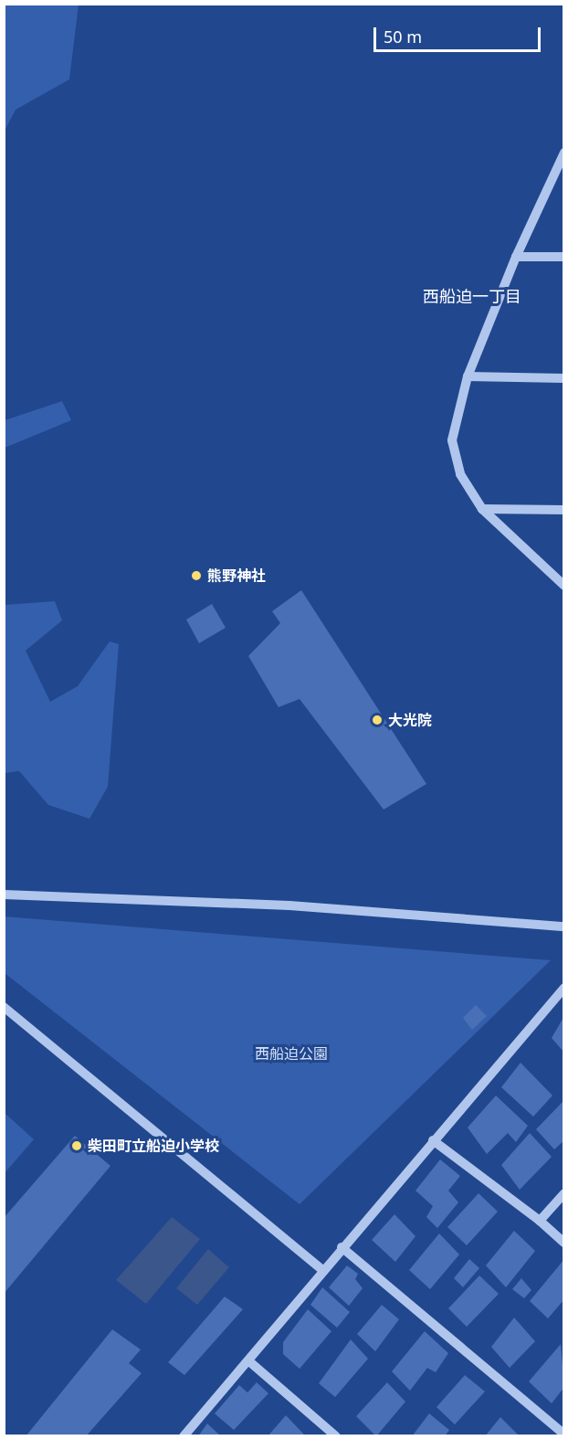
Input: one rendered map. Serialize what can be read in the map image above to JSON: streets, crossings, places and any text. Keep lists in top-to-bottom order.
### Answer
{
  "districts": ["西船迫一丁目"],
  "parks": ["西船迫公園"],
  "places": ["熊野神社", "大光院", "柴田町立船迫小学校"],
  "scale_bar": "50 m"
}
